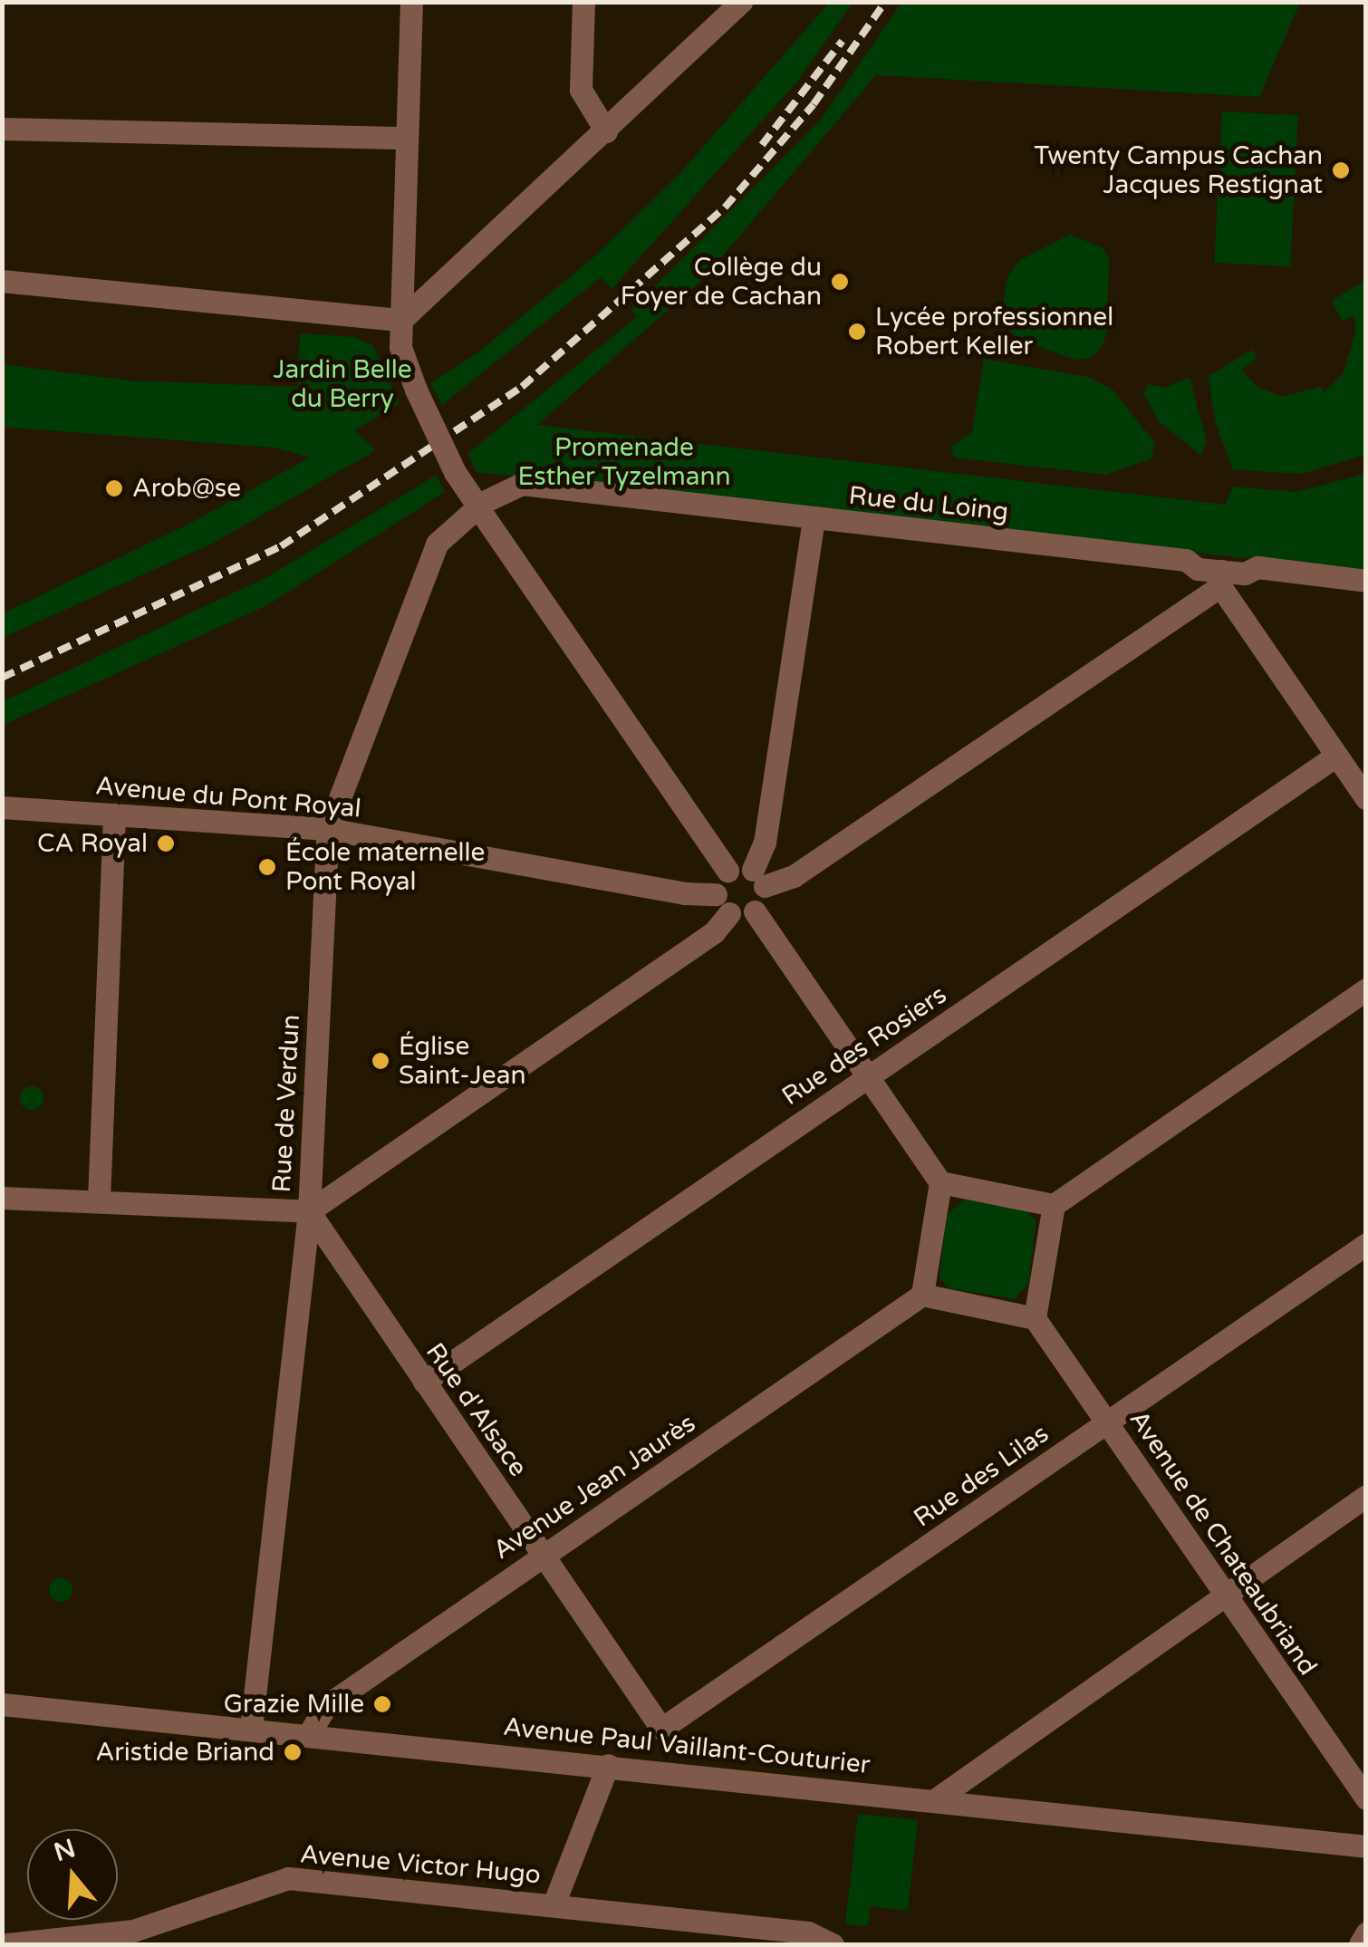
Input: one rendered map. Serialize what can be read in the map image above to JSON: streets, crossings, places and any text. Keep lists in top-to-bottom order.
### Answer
{
  "streets": {
    "street": [
      "Rue du Loing",
      "Avenue du Pont Royal",
      "Rue des Rosiers",
      "Rue de Verdun",
      "Rue d'Alsace",
      "Rue des Lilas",
      "Avenue Jean Jaurès",
      "Avenue de Chateaubriand",
      "Avenue Paul Vaillant-Couturier",
      "Avenue Victor Hugo"
    ]
  },
  "crossings": [
    ["Rue du Loing", "Rue de Verdun"],
    ["Avenue du Pont Royal", "Rue de Verdun"],
    ["Rue des Rosiers", "Rue d'Alsace"],
    ["Rue de Verdun", "Rue d'Alsace"],
    ["Rue de Verdun", "Avenue Paul Vaillant-Couturier"],
    ["Rue d'Alsace", "Rue des Lilas"],
    ["Rue d'Alsace", "Avenue Jean Jaurès"],
    ["Rue des Lilas", "Avenue de Chateaubriand"],
    ["Avenue Jean Jaurès", "Avenue Paul Vaillant-Couturier"]
  ],
  "parks": ["Jardin Belle du Berry", "Promenade Esther Tyzelmann"],
  "places": [
    "Twenty Campus Cachan Jacques Restignat",
    "Collège du Foyer de Cachan",
    "Lycée professionnel Robert Keller",
    "Arob@se",
    "CA Royal",
    "École maternelle Pont Royal",
    "Église Saint-Jean",
    "Grazie Mille",
    "Aristide Briand"
  ],
  "north": "top"
}
